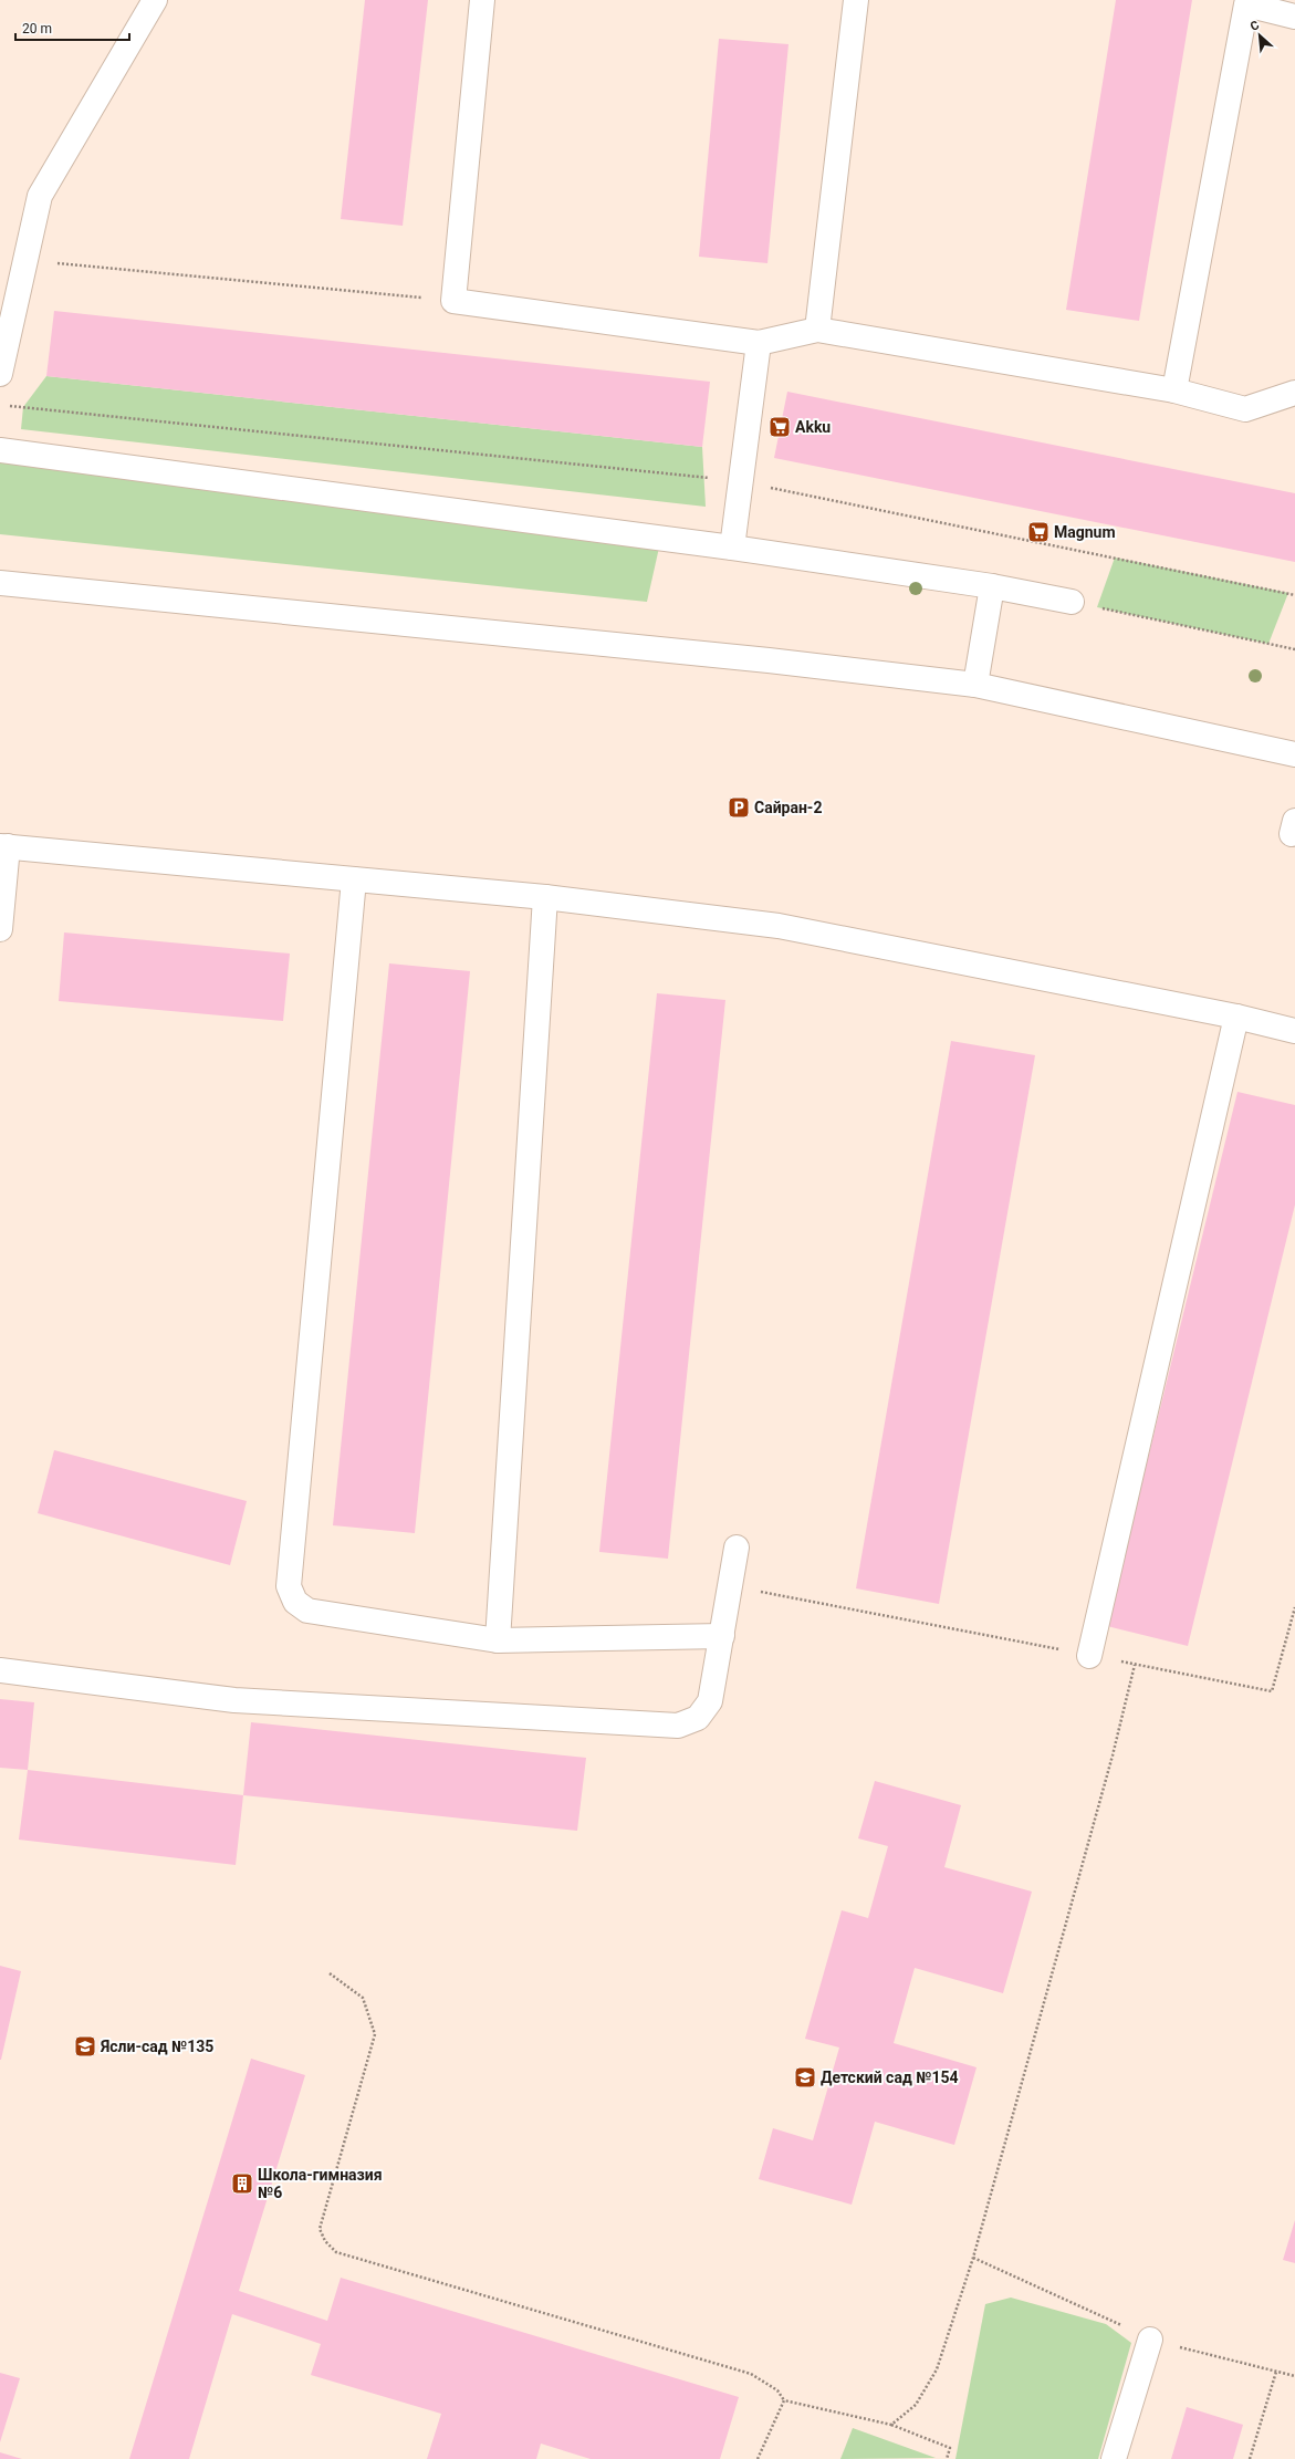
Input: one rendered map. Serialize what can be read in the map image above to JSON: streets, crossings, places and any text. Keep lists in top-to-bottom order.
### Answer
{
  "places": {
    "supermarket": ["Akku", "Magnum"],
    "parking": ["Сайран-2"],
    "school or university": ["Ясли-сад №135", "Детский сад №154"],
    "building": ["Школа-гимназия №6"]
  },
  "scale_bar": "20 m",
  "north": "top left"
}
